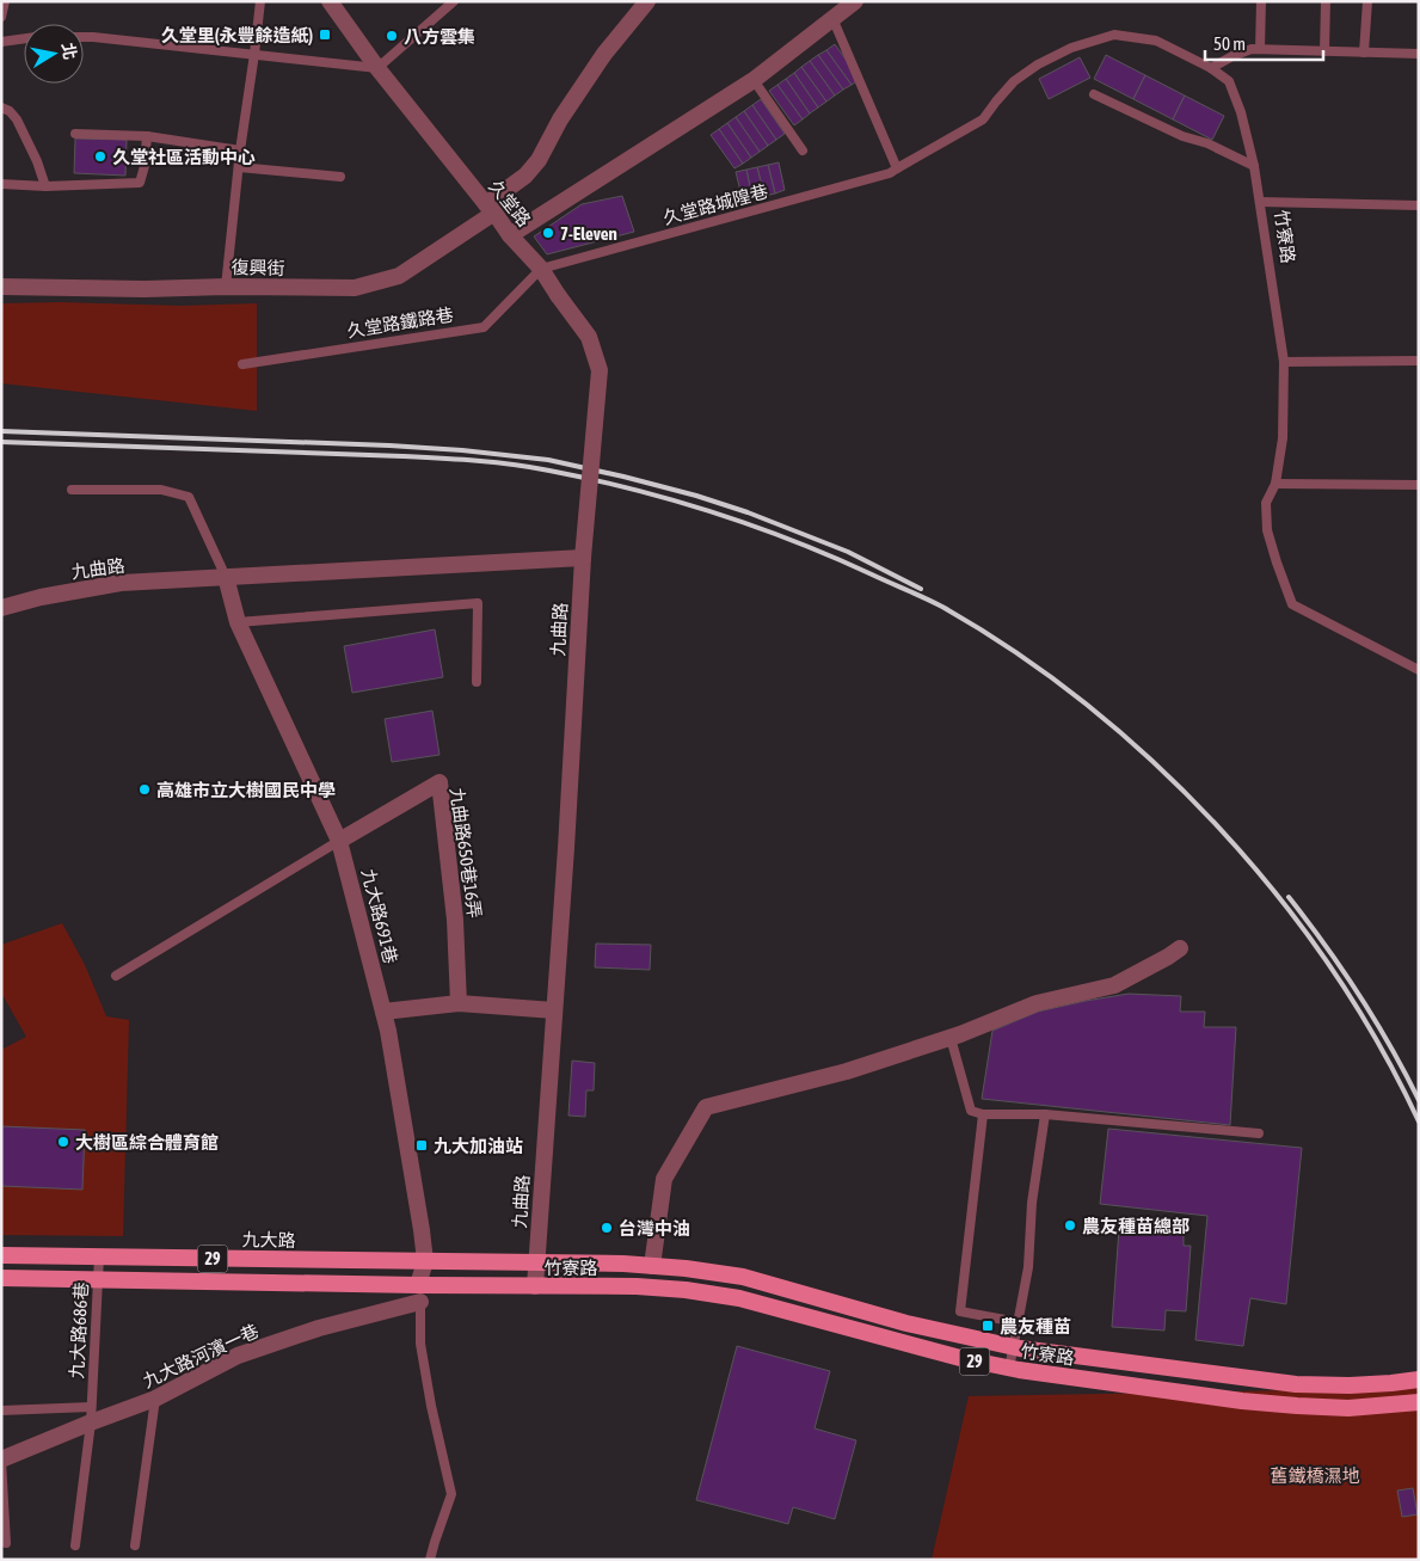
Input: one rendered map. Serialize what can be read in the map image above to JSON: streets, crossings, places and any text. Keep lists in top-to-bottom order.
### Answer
{
  "streets": {
    "main road": ["竹寮路", "九大路", "29"],
    "street": [
      "久堂路",
      "復興街",
      "九曲路",
      "九曲路650巷16弄",
      "九大路691巷",
      "九大路河濱一巷"
    ],
    "lane": ["久堂路城隍巷", "久堂路鐵路巷", "九大路686巷"]
  },
  "crossings": [
    ["久堂路", "久堂路城隍巷"],
    ["久堂路", "復興街"],
    ["久堂路", "久堂路鐵路巷"],
    ["久堂路", "九曲路"],
    ["久堂路城隍巷", "竹寮路"],
    ["久堂路城隍巷", "久堂路鐵路巷"],
    ["竹寮路", "九曲路"],
    ["竹寮路", "九大路"],
    ["竹寮路", "29"],
    ["九曲路", "九大路691巷"],
    ["九曲路", "九大路"],
    ["九曲路", "29"],
    ["九曲路650巷16弄", "九大路691巷"],
    ["九大路691巷", "九大路"],
    ["九大路691巷", "29"],
    ["九大路", "九大路686巷"],
    ["29", "九大路686巷"],
    ["九大路686巷", "九大路河濱一巷"]
  ],
  "parks": ["舊鐵橋濕地"],
  "places": {
    "transit": ["久堂里(永豐餘造紙)", "九大加油站", "農友種苗"],
    "other": [
      "八方雲集",
      "久堂社區活動中心",
      "7-Eleven",
      "高雄市立大樹國民中學",
      "大樹區綜合體育館",
      "農友種苗總部",
      "台灣中油"
    ]
  },
  "scale_bar": "50 m",
  "north": "right"
}
